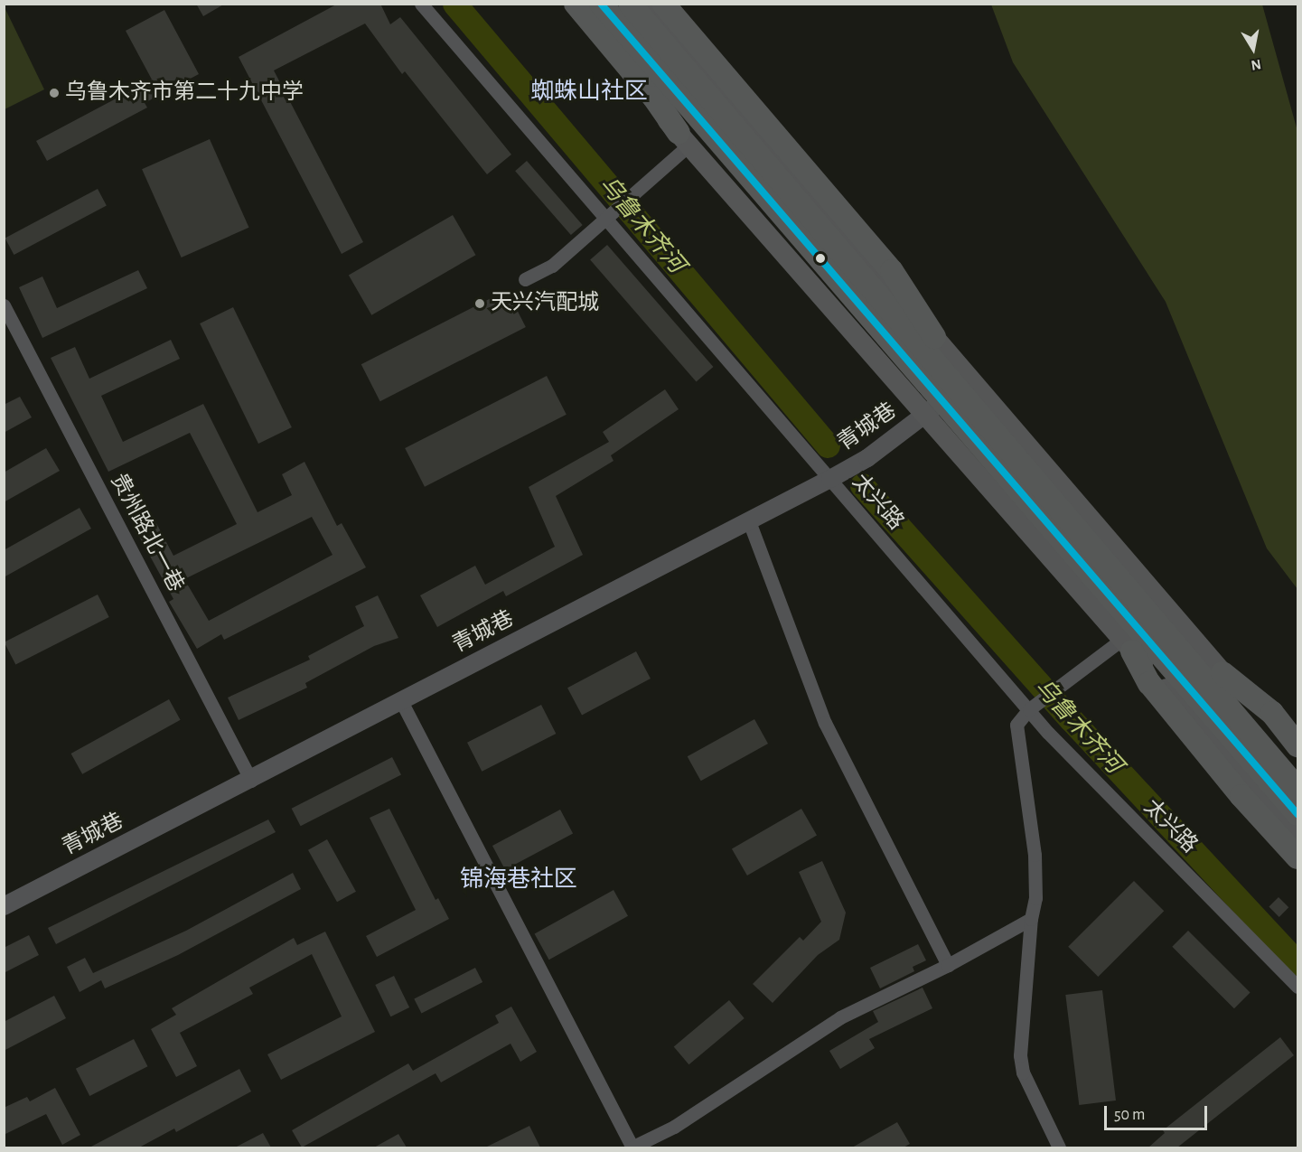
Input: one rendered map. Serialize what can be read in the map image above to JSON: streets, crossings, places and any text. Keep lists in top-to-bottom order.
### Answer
{
  "streets": {
    "street": ["青城巷", "太兴路", "贵州路北一巷"]
  },
  "crossings": [
    ["青城巷", "太兴路"],
    ["青城巷", "贵州路北一巷"]
  ],
  "districts": ["蜘蛛山社区", "锦海巷社区"],
  "water": ["乌鲁木齐河"],
  "places": ["乌鲁木齐市第二十九中学", "天兴汽配城"],
  "scale_bar": "50 m",
  "north": "bottom"
}
